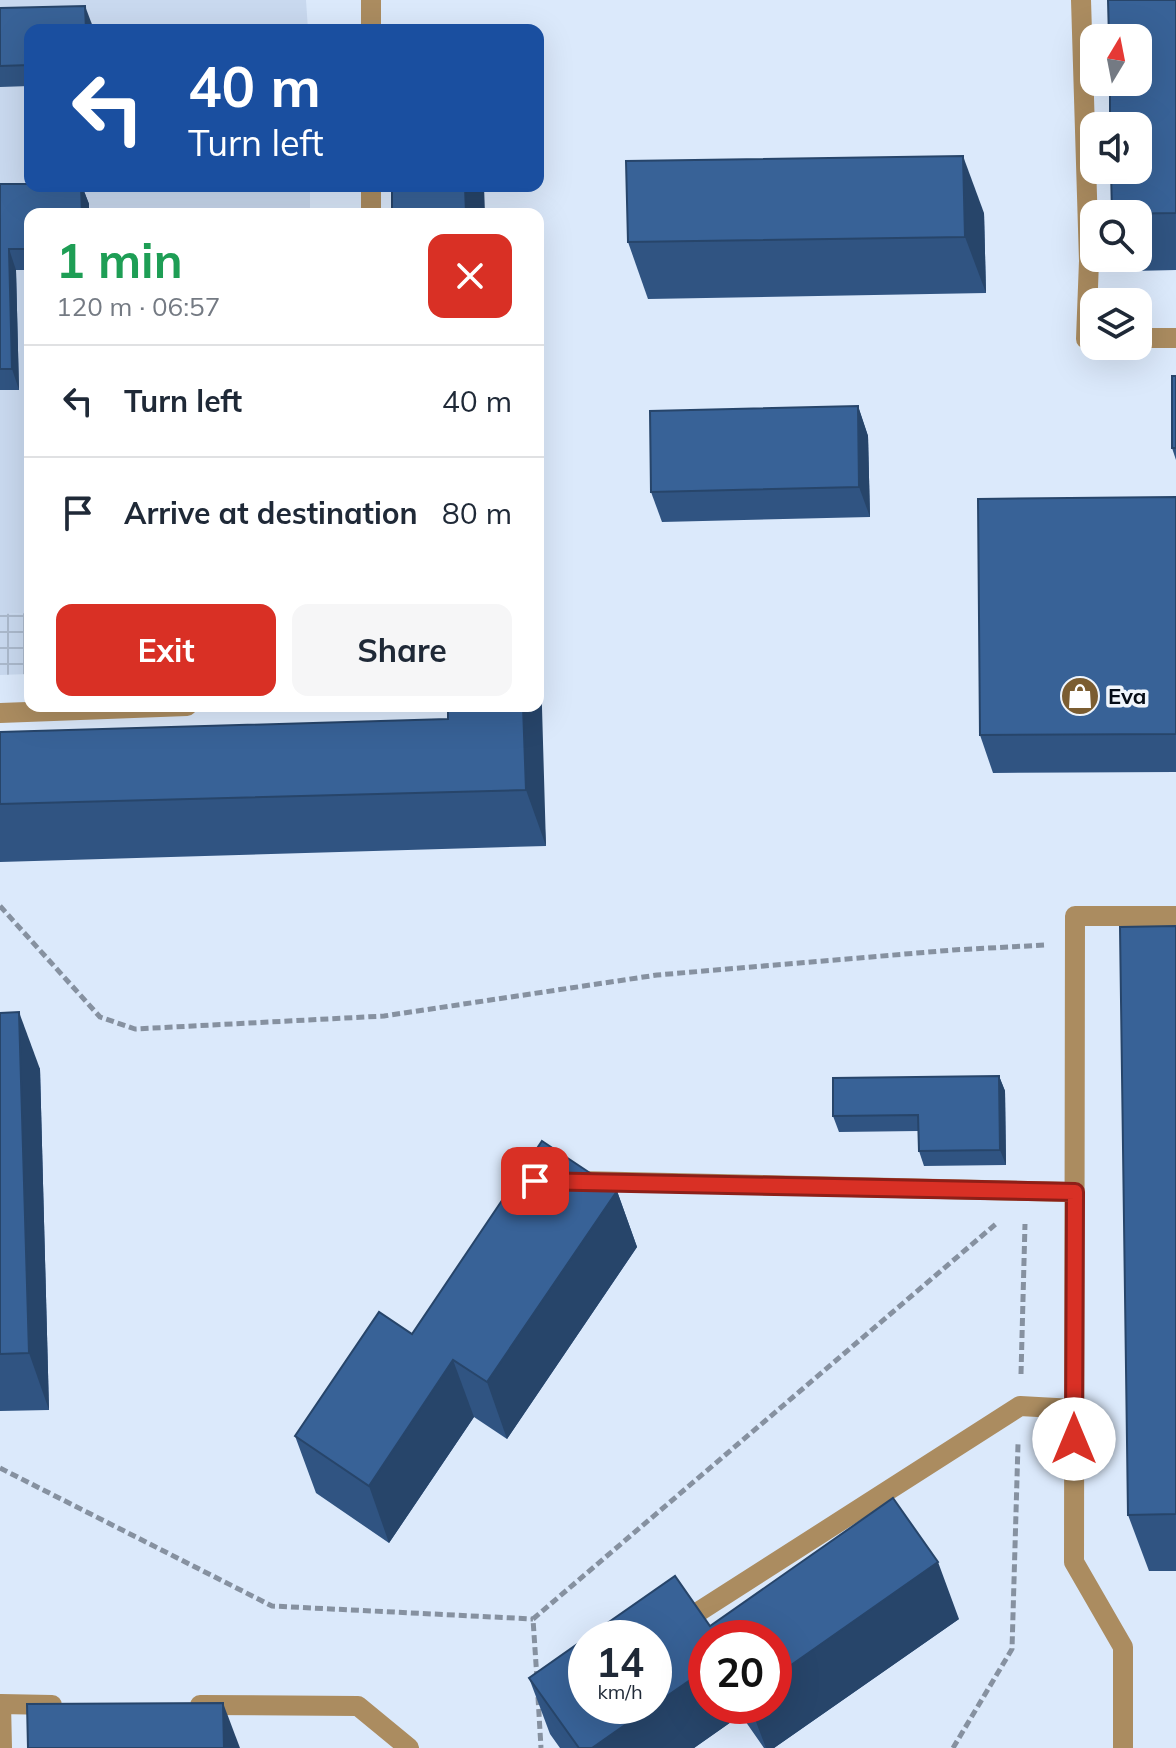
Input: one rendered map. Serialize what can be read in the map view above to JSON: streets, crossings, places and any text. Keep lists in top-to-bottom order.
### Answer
{
  "places": {
    "shop": ["Eva"]
  },
  "north": "top",
  "page": {
    "turn": ["40 m", "Turn left"],
    "heading": ["1 min", "120 m · 06:57"],
    "list": [
      {
        "name": "Turn left",
        "value": "40 m"
      },
      {
        "name": "Arrive at destination",
        "value": "80 m"
      }
    ],
    "buttons": ["Exit", "Share"],
    "speed": "14 km/h",
    "limit": "20"
  }
}
